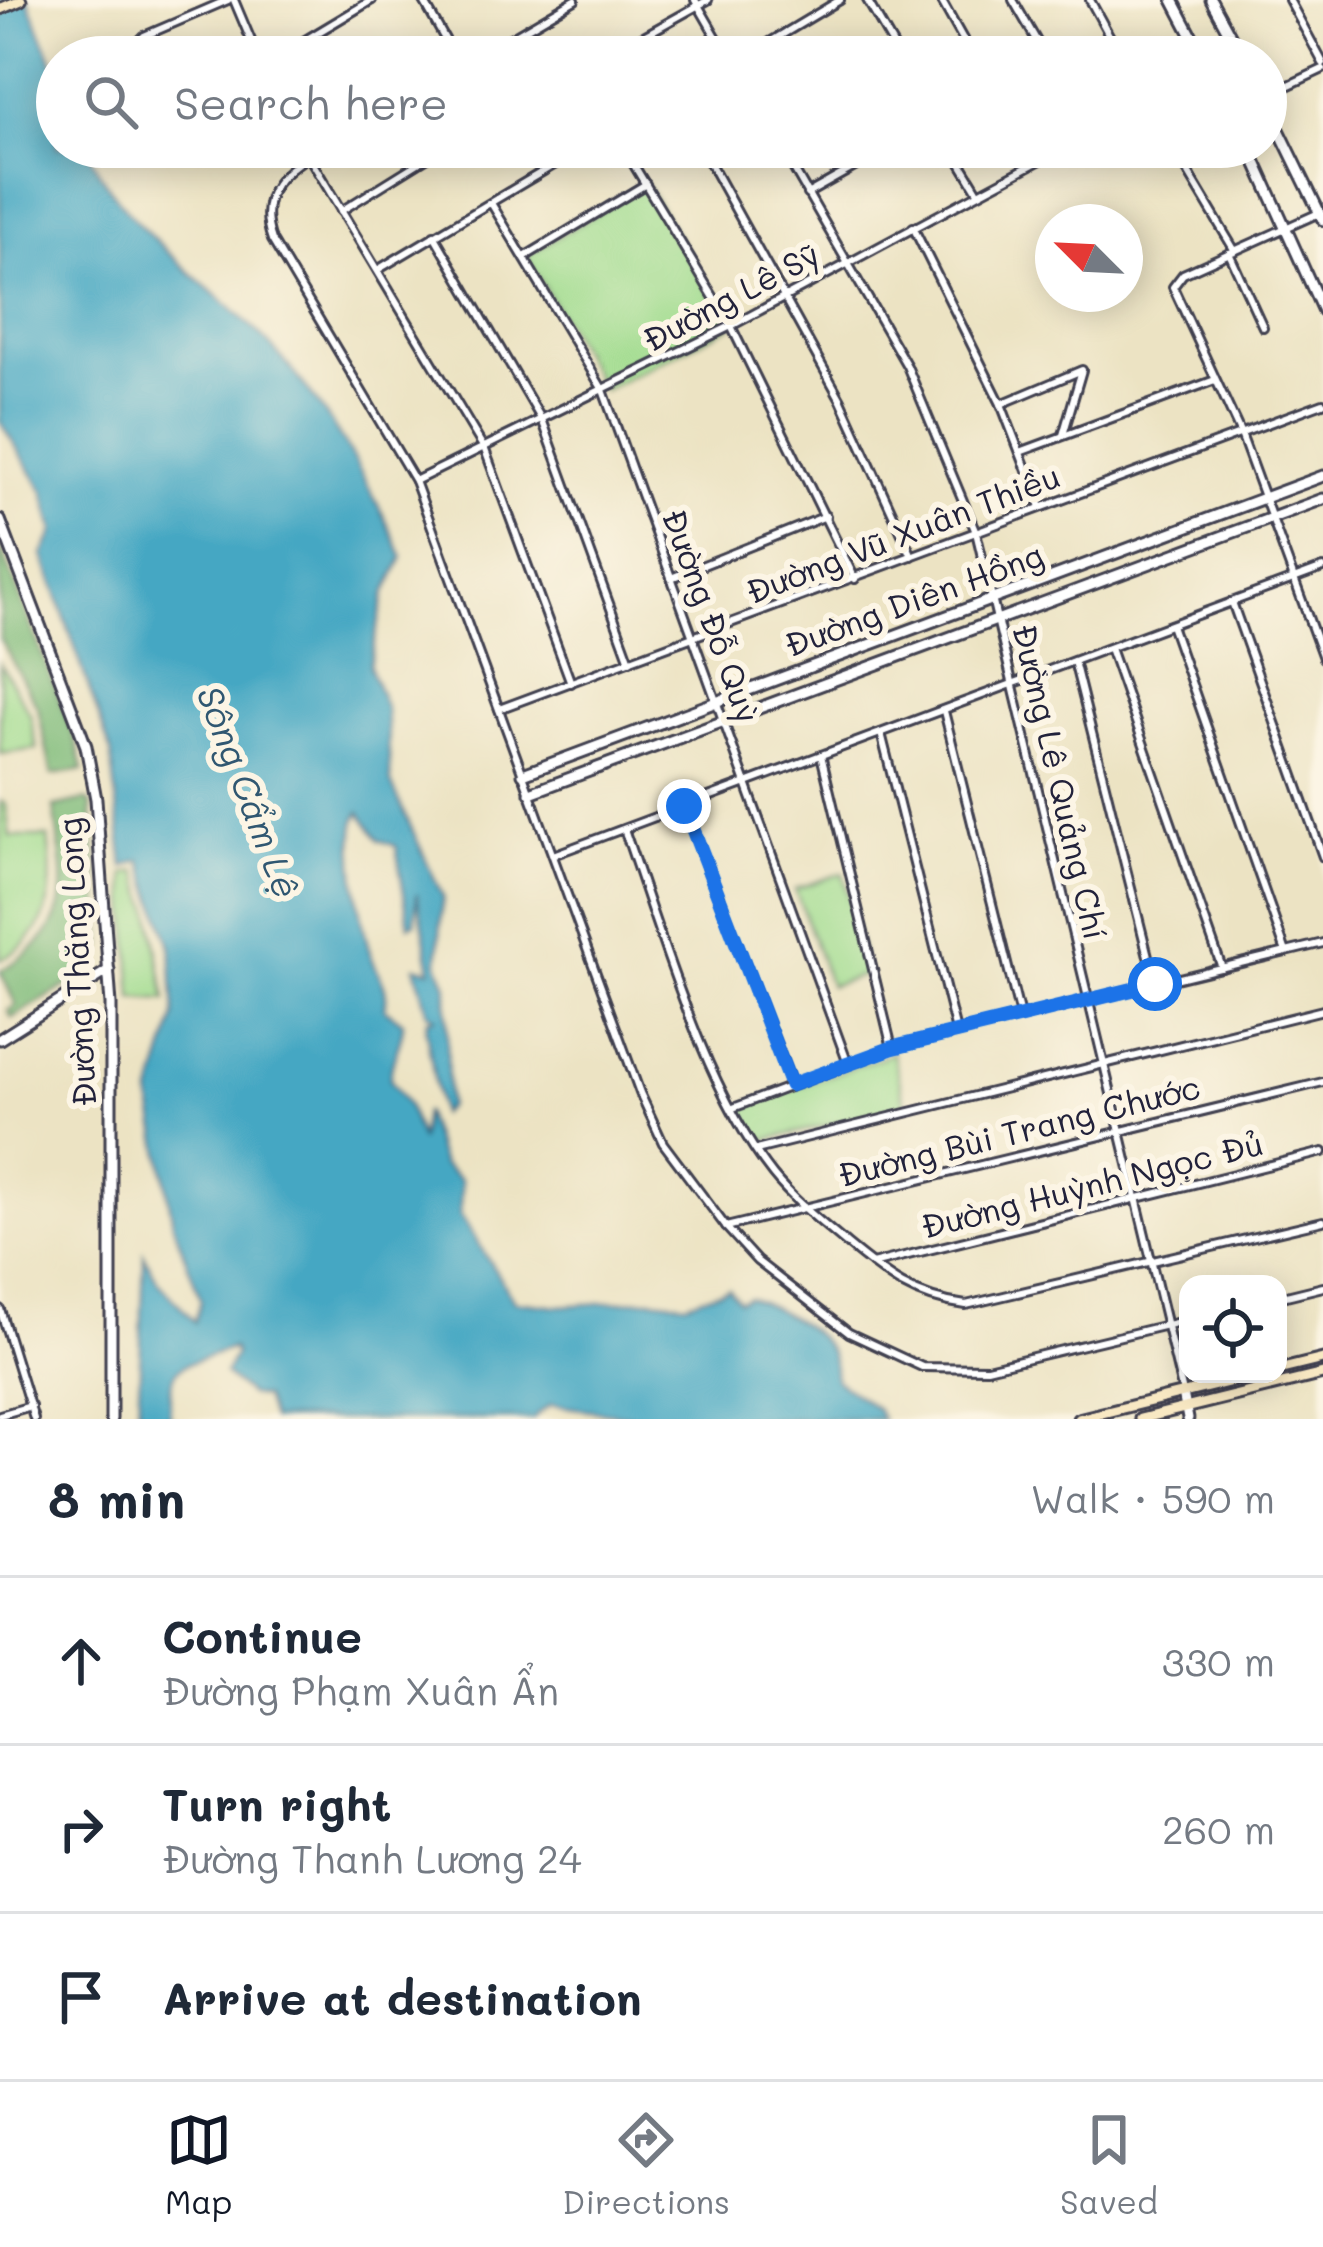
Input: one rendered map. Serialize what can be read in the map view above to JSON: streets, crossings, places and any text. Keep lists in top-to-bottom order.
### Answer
{
  "streets": {
    "street": [
      "Đường Lê Sỹ",
      "Đường Vũ Xuân Thiều",
      "Đường Diên Hồng",
      "Đường Đỗ Quỳ",
      "Đường Lê Quảng Chí",
      "Đường Thăng Long",
      "Đường Bùi Trang Chước",
      "Đường Huỳnh Ngọc Đủ"
    ]
  },
  "crossings": [
    ["Đường Lê Sỹ", "Đường Đỗ Quỳ"],
    ["Đường Lê Sỹ", "Đường Lê Quảng Chí"],
    ["Đường Vũ Xuân Thiều", "Đường Đỗ Quỳ"],
    ["Đường Vũ Xuân Thiều", "Đường Lê Quảng Chí"],
    ["Đường Diên Hồng", "Đường Đỗ Quỳ"],
    ["Đường Diên Hồng", "Đường Lê Quảng Chí"],
    ["Đường Lê Quảng Chí", "Đường Bùi Trang Chước"],
    ["Đường Lê Quảng Chí", "Đường Huỳnh Ngọc Đủ"]
  ],
  "water": ["Sông Cẩm Lệ"],
  "north": "top left",
  "page": {
    "search": "Search here",
    "heading": ["8 min", "Walk · 590 m"],
    "list": [
      ["Continue", "Đường Phạm Xuân Ẩn", "330 m"],
      ["Turn right", "Đường Thanh Lương 24", "260 m"],
      "Arrive at destination"
    ],
    "nav": ["Map", "Directions", "Saved"]
  }
}
